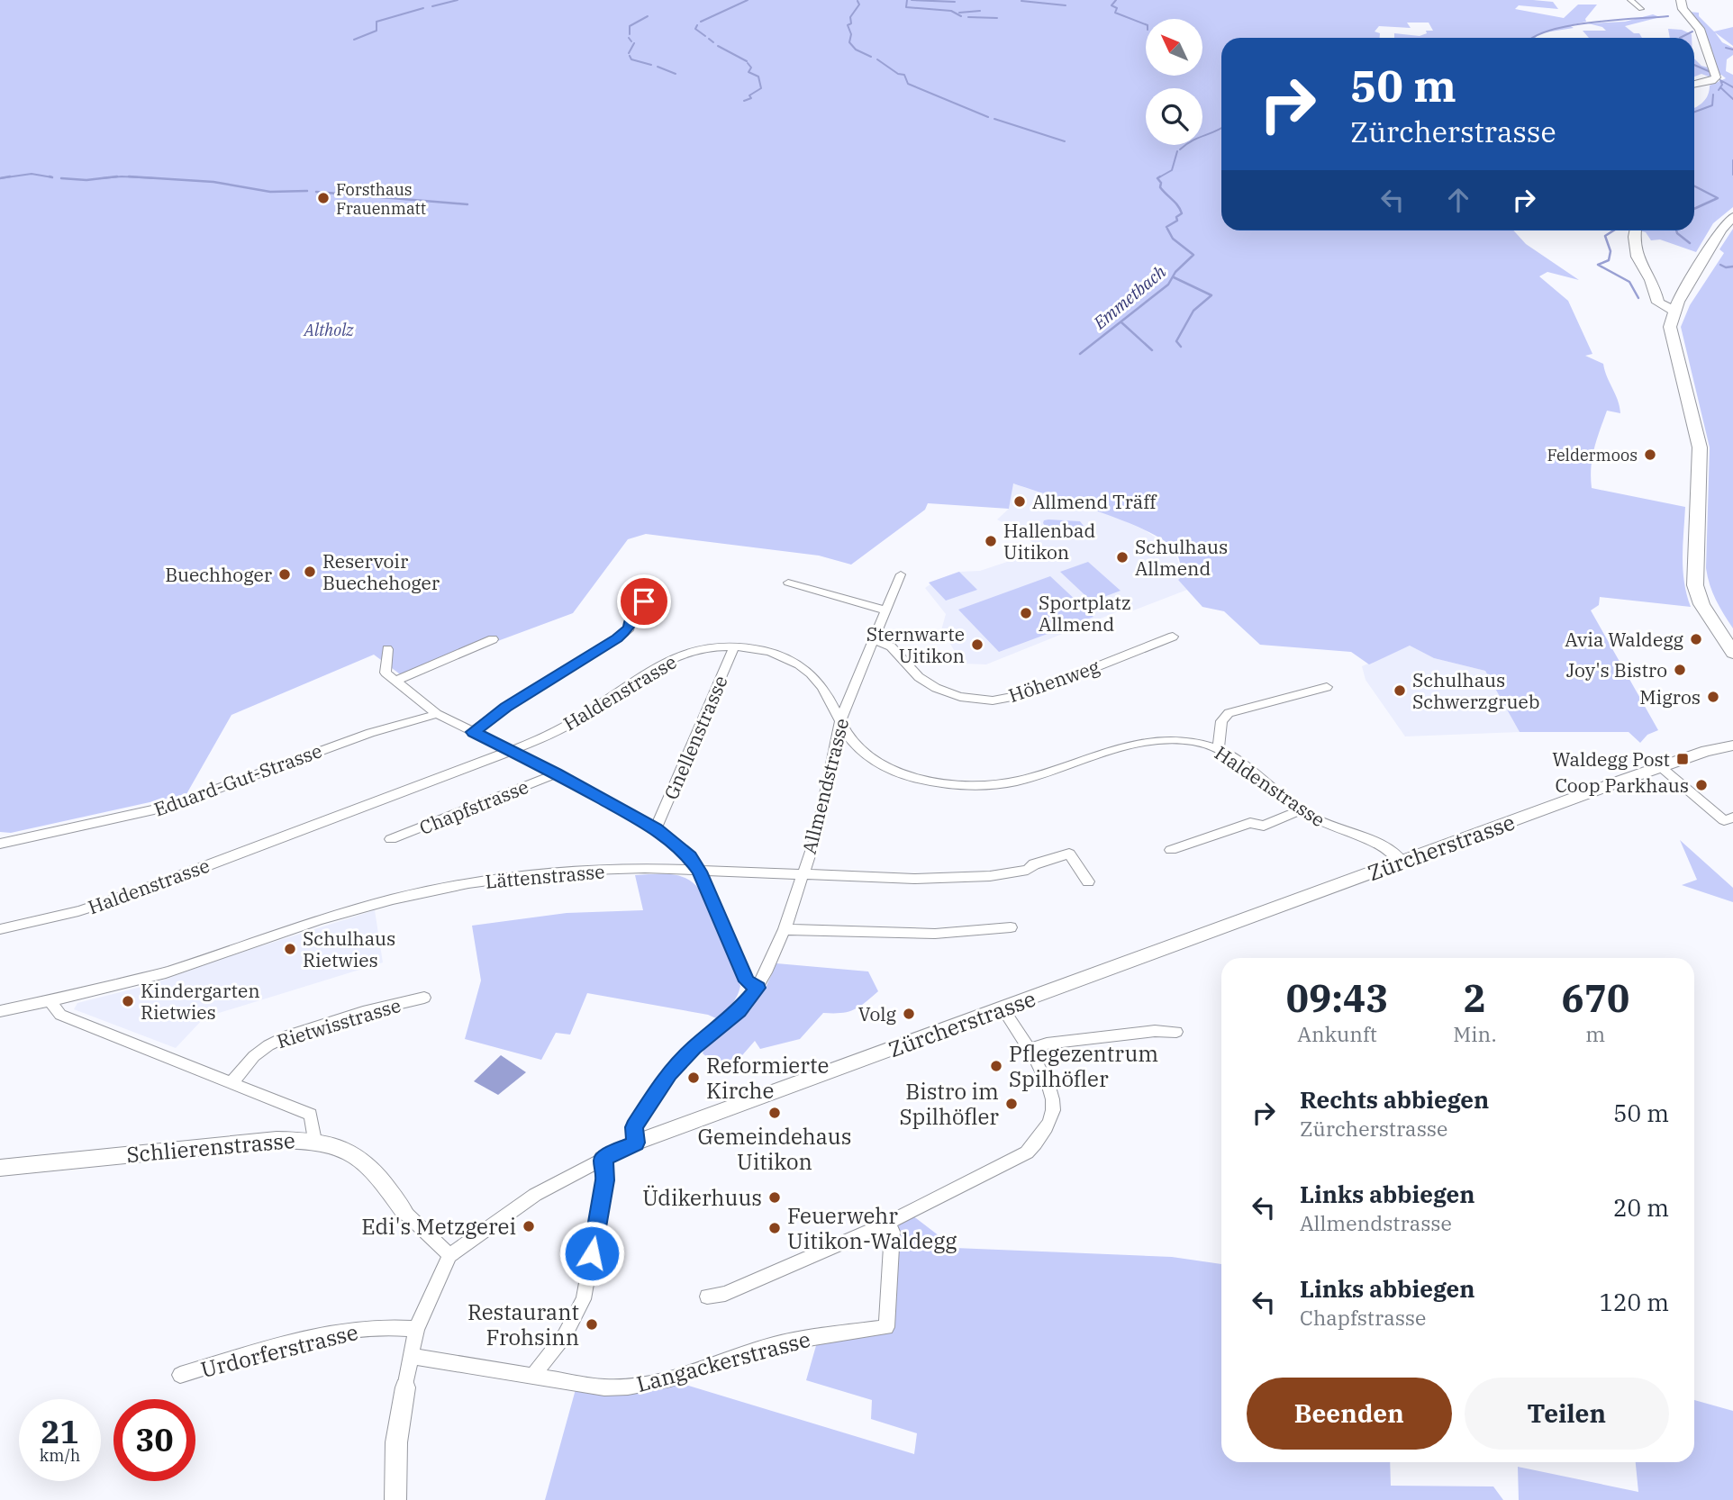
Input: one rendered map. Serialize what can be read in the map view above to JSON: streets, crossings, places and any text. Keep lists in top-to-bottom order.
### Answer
{
  "streets": {
    "street": [
      "Höhenweg",
      "Haldenstrasse",
      "Gnellenstrasse",
      "Eduard-Gut-Strasse",
      "Allmendstrasse",
      "Chapfstrasse",
      "Zürcherstrasse",
      "Lättenstrasse",
      "Rietwisstrasse",
      "Schlierenstrasse",
      "Urdorferstrasse",
      "Langackerstrasse"
    ]
  },
  "crossings": [
    ["Höhenweg", "Allmendstrasse"],
    ["Haldenstrasse", "Gnellenstrasse"],
    ["Haldenstrasse", "Allmendstrasse"],
    ["Haldenstrasse", "Chapfstrasse"],
    ["Haldenstrasse", "Zürcherstrasse"],
    ["Gnellenstrasse", "Chapfstrasse"],
    ["Eduard-Gut-Strasse", "Chapfstrasse"],
    ["Allmendstrasse", "Chapfstrasse"],
    ["Allmendstrasse", "Zürcherstrasse"],
    ["Allmendstrasse", "Lättenstrasse"],
    ["Chapfstrasse", "Lättenstrasse"],
    ["Zürcherstrasse", "Schlierenstrasse"]
  ],
  "water": ["Emmetbach"],
  "parks": ["Altholz"],
  "places": {
    "other": [
      "Forsthaus Frauenmatt",
      "Feldermoos",
      "Allmend Träff",
      "Hallenbad Uitikon",
      "Schulhaus Allmend",
      "Reservoir Buechehoger",
      "Buechhoger",
      "Sportplatz Allmend",
      "Avia Waldegg",
      "Sternwarte Uitikon",
      "Joy's Bistro",
      "Schulhaus Schwerzgrueb",
      "Migros",
      "Coop Parkhaus",
      "Schulhaus Rietwies",
      "Kindergarten Rietwies",
      "Volg",
      "Pflegezentrum Spilhöfler",
      "Reformierte Kirche",
      "Bistro im Spilhöfler",
      "Gemeindehaus Uitikon",
      "Üdikerhuus",
      "Edi's Metzgerei",
      "Feuerwehr Uitikon-Waldegg",
      "Restaurant Frohsinn"
    ],
    "transit": ["Waldegg Post"]
  },
  "north": "top left",
  "page": {
    "turn": ["50 m", "Zürcherstrasse"],
    "eta": [
      "09:43",
      "Ankunft",
      "2",
      "Min.",
      "670",
      "m"
    ],
    "list": [
      {
        "name": "Rechts abbiegen",
        "note": "Zürcherstrasse",
        "value": "50 m"
      },
      {
        "name": "Links abbiegen",
        "note": "Allmendstrasse",
        "value": "20 m"
      },
      {
        "name": "Links abbiegen",
        "note": "Chapfstrasse",
        "value": "120 m"
      }
    ],
    "buttons": ["Beenden", "Teilen"],
    "speed": "21 km/h",
    "limit": "30"
  }
}
